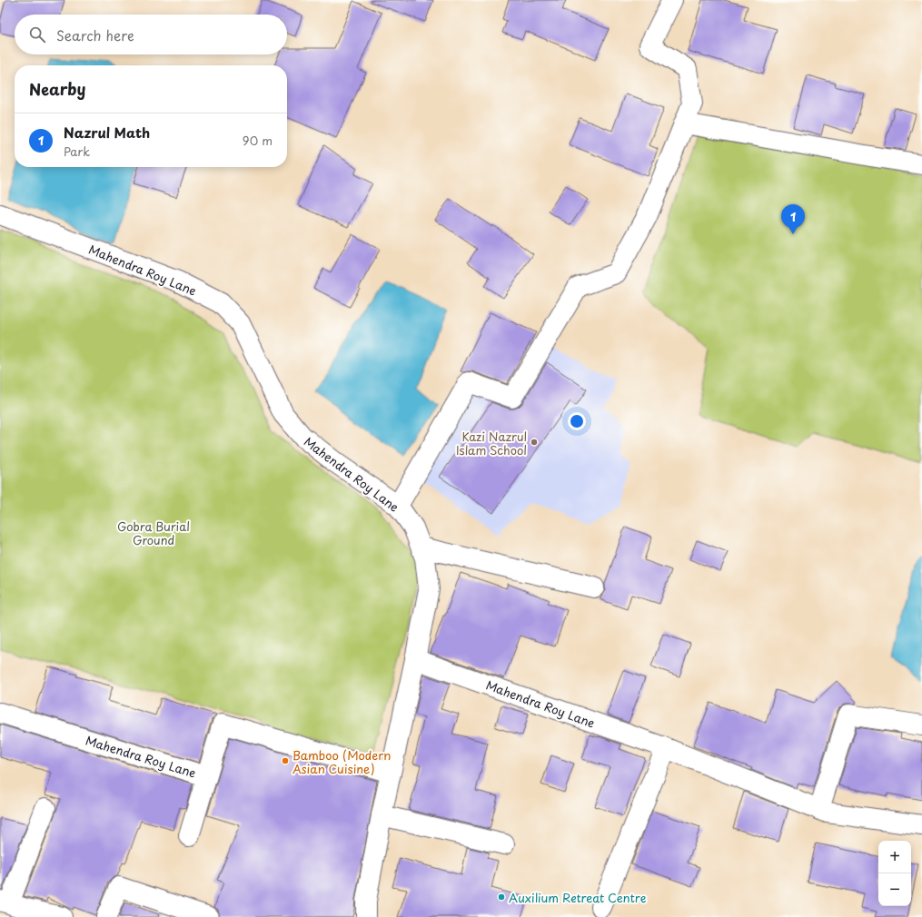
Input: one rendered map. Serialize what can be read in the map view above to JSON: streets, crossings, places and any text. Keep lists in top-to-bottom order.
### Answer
{
  "streets": {
    "street": ["Mahendra Roy Lane"]
  },
  "parks": ["Gobra Burial Ground"],
  "places": ["Kazi Nazrul Islam School", "Bamboo (Modern Asian Cuisine)", "Auxilium Retreat Centre"],
  "page": {
    "search": "Search here",
    "heading": "Nearby",
    "list": [
      {
        "mark": "1",
        "name": "Nazrul Math",
        "note": "Park",
        "value": "90 m"
      }
    ],
    "pins": "1",
    "map_buttons": ["+", "−"]
  }
}
